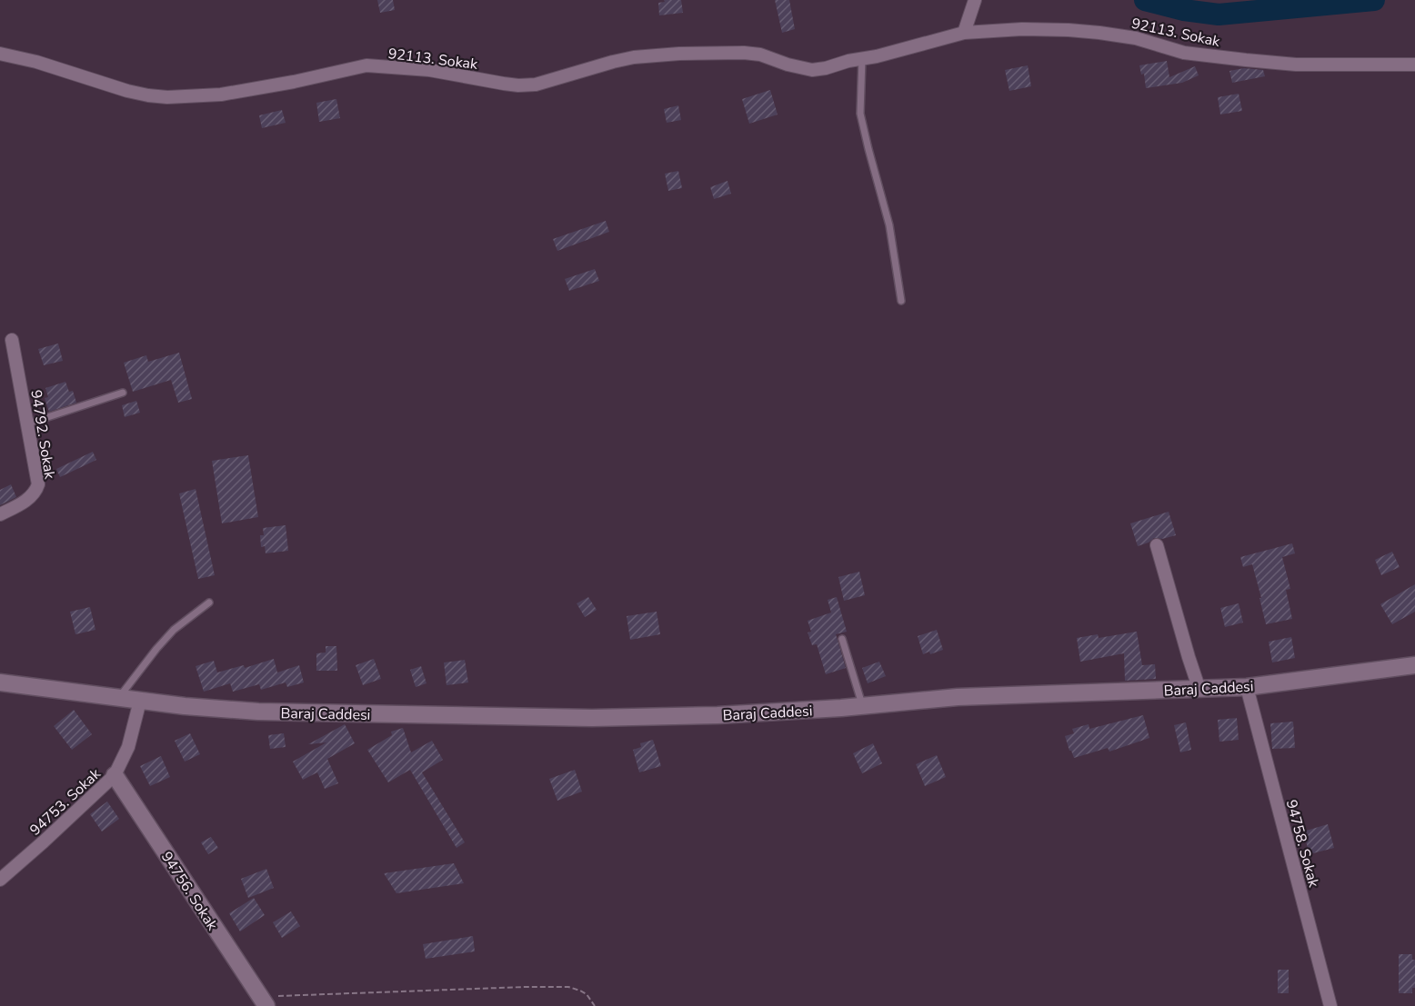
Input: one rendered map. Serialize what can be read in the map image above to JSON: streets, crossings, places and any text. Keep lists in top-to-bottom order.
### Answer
{
  "streets": {
    "main road": ["Baraj Caddesi", "94756. Sokak"],
    "street": [
      "92113. Sokak",
      "94792. Sokak",
      "94753. Sokak",
      "94758. Sokak"
    ]
  },
  "crossings": [
    ["Baraj Caddesi", "94753. Sokak"],
    ["Baraj Caddesi", "94758. Sokak"],
    ["94753. Sokak", "94756. Sokak"]
  ]
}
